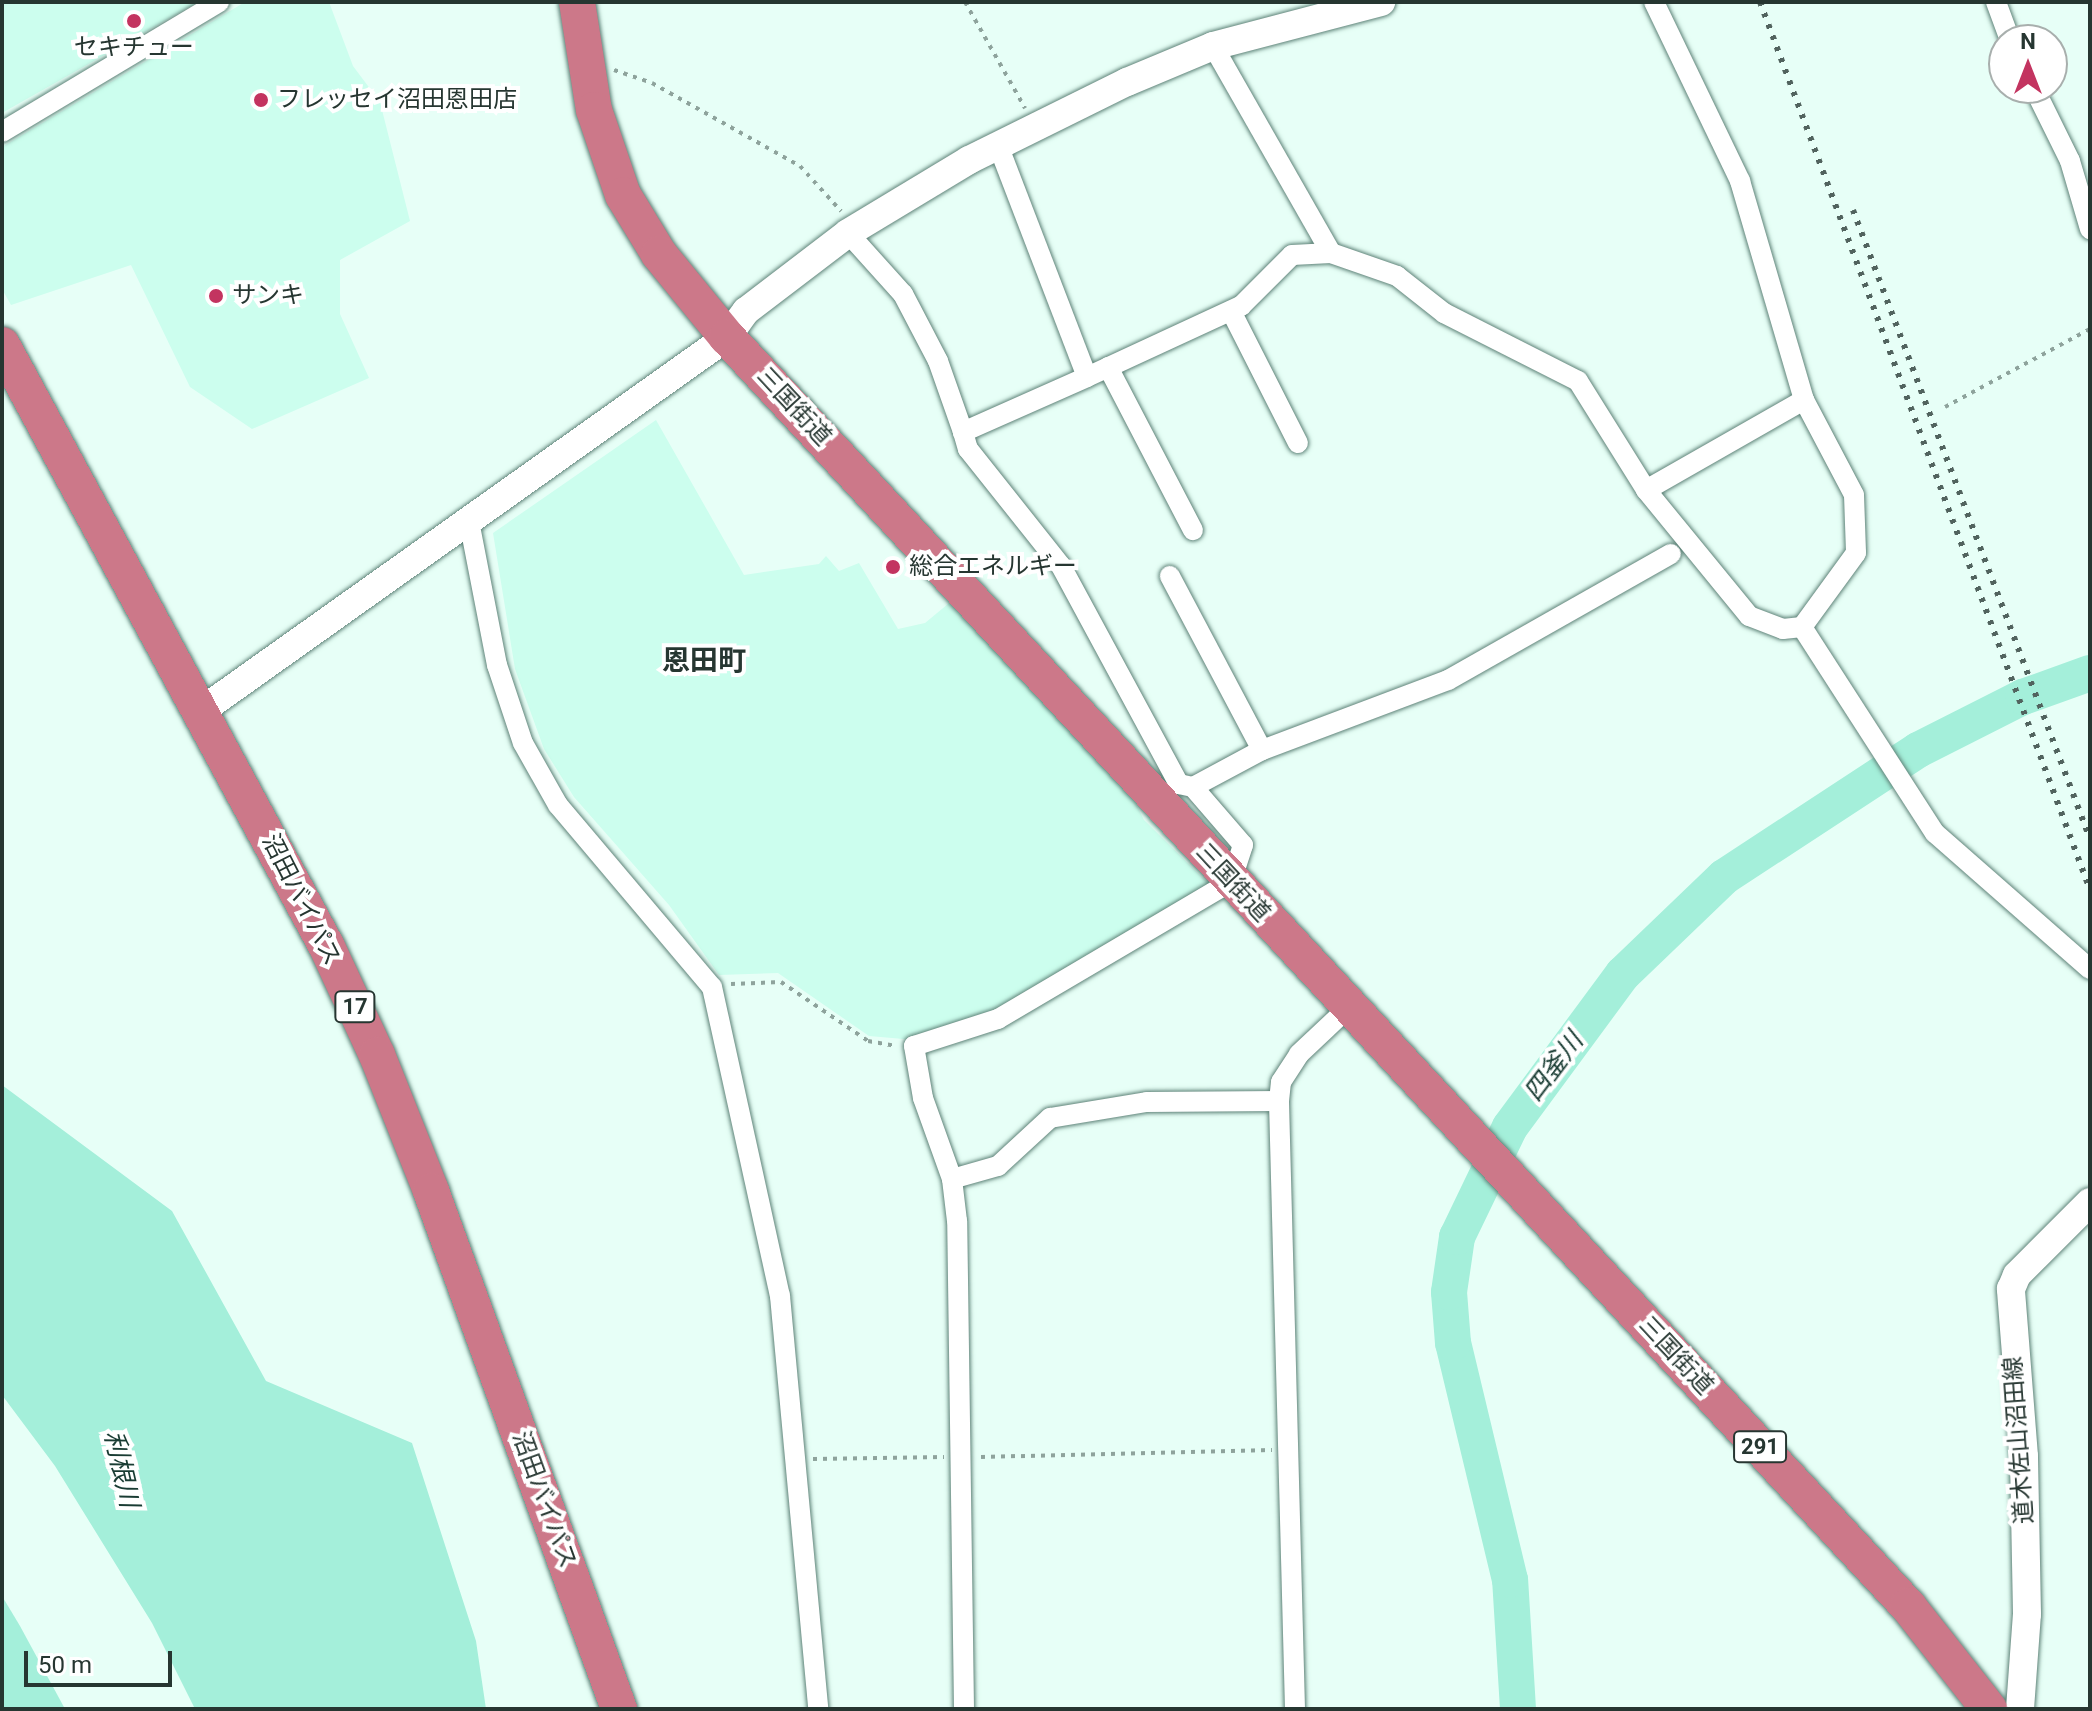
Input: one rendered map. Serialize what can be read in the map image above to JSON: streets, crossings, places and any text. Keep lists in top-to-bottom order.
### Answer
{
  "streets": {
    "highway": [
      "三国街道",
      "沼田バイパス",
      "17",
      "291"
    ],
    "street": ["道木佐山沼田線"]
  },
  "districts": ["恩田町"],
  "water": ["四釜川", "利根川"],
  "places": [
    "セキチュー",
    "フレッセイ沼田恩田店",
    "サンキ",
    "総合エネルギー"
  ],
  "scale_bar": "50 m",
  "north": "top"
}
